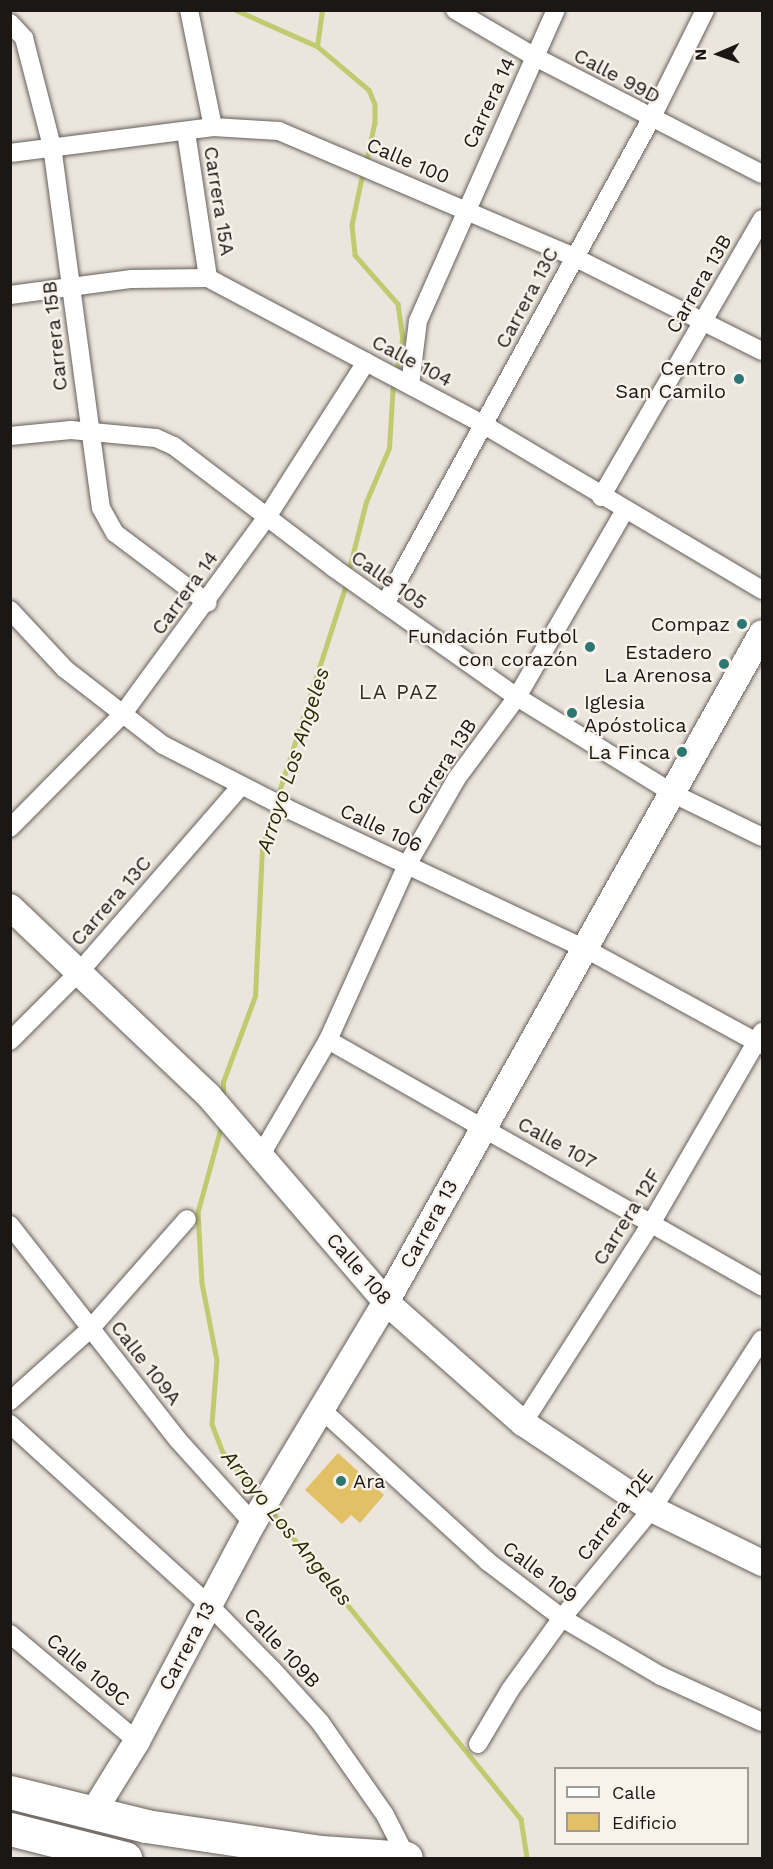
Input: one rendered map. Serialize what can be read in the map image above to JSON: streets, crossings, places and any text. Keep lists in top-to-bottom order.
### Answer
{
  "streets": {
    "street": [
      "Calle 99D",
      "Carrera 14",
      "Calle 100",
      "Carrera 15A",
      "Carrera 13B",
      "Carrera 13C",
      "Carrera 15B",
      "Calle 104",
      "Calle 105",
      "Calle 106",
      "Calle 107",
      "Carrera 12F",
      "Carrera 13",
      "Calle 108",
      "Calle 109A",
      "Carrera 12E",
      "Calle 109",
      "Calle 109B",
      "Calle 109C"
    ]
  },
  "crossings": [
    ["Calle 99D", "Carrera 14"],
    ["Calle 99D", "Carrera 13C"],
    ["Carrera 14", "Calle 100"],
    ["Carrera 14", "Carrera 15B"],
    ["Carrera 14", "Calle 104"],
    ["Carrera 14", "Calle 105"],
    ["Carrera 14", "Calle 106"],
    ["Calle 100", "Carrera 15A"],
    ["Calle 100", "Carrera 13B"],
    ["Calle 100", "Carrera 13C"],
    ["Calle 100", "Carrera 15B"],
    ["Carrera 15A", "Calle 104"],
    ["Carrera 13B", "Calle 104"],
    ["Carrera 13B", "Calle 105"],
    ["Carrera 13B", "Calle 106"],
    ["Carrera 13B", "Calle 107"],
    ["Carrera 13B", "Calle 108"],
    ["Carrera 13C", "Calle 104"],
    ["Carrera 13C", "Calle 105"],
    ["Carrera 13C", "Calle 106"],
    ["Carrera 13C", "Calle 108"],
    ["Carrera 15B", "Calle 105"],
    ["Calle 105", "Carrera 13"],
    ["Calle 106", "Carrera 12F"],
    ["Calle 106", "Carrera 13"],
    ["Calle 107", "Carrera 12F"],
    ["Calle 107", "Carrera 13"],
    ["Carrera 12F", "Calle 108"],
    ["Carrera 13", "Calle 108"],
    ["Carrera 13", "Calle 109A"],
    ["Carrera 13", "Calle 109"],
    ["Carrera 13", "Calle 109B"],
    ["Carrera 13", "Calle 109C"],
    ["Calle 108", "Carrera 12E"],
    ["Carrera 12E", "Calle 109"]
  ],
  "districts": ["LA PAZ"],
  "water": ["Arroyo Los Angeles"],
  "places": [
    "Centro San Camilo",
    "Compaz",
    "Fundación Futbol con corazón",
    "Estadero La Arenosa",
    "Iglesia Apóstolica",
    "La Finca",
    "Ara"
  ],
  "legend": ["Calle", "Edificio"],
  "north": "left"
}
